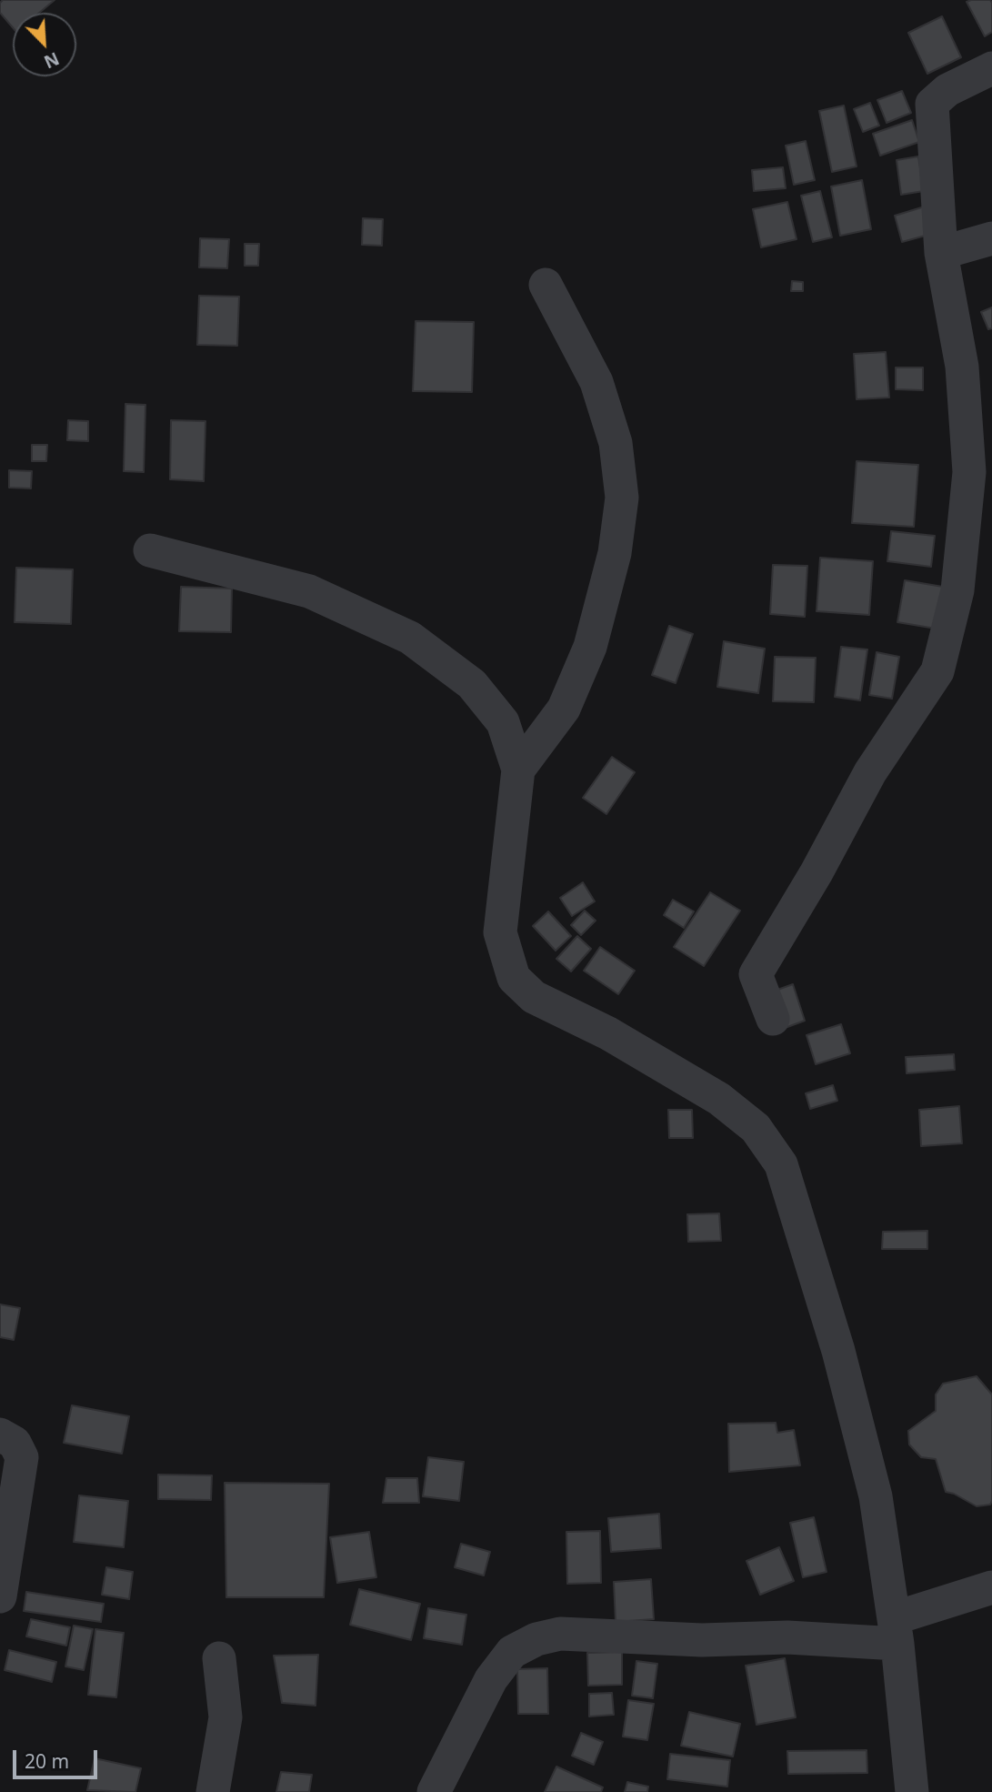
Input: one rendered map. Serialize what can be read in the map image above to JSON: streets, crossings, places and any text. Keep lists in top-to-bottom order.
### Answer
{
  "scale_bar": "20 m",
  "north": "bottom right"
}
